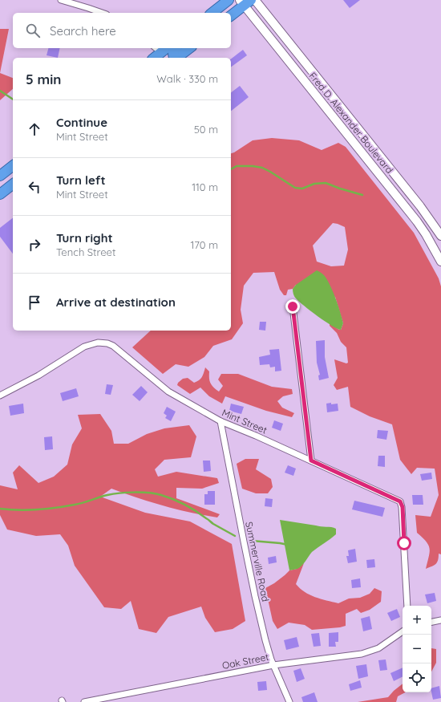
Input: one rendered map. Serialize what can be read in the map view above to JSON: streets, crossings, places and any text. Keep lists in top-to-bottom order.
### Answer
{
  "streets": {
    "main road": ["Fred D. Alexander Boulevard"],
    "street": ["Mint Street", "Summerville Road", "Oak Street"]
  },
  "crossings": [
    ["Mint Street", "Summerville Road"],
    ["Summerville Road", "Oak Street"]
  ],
  "page": {
    "search": "Search here",
    "heading": ["5 min", "Walk · 330 m"],
    "list": [
      ["Continue", "Mint Street", "50 m"],
      ["Turn left", "Mint Street", "110 m"],
      ["Turn right", "Tench Street", "170 m"],
      "Arrive at destination"
    ],
    "map_buttons": ["+", "−"]
  }
}
